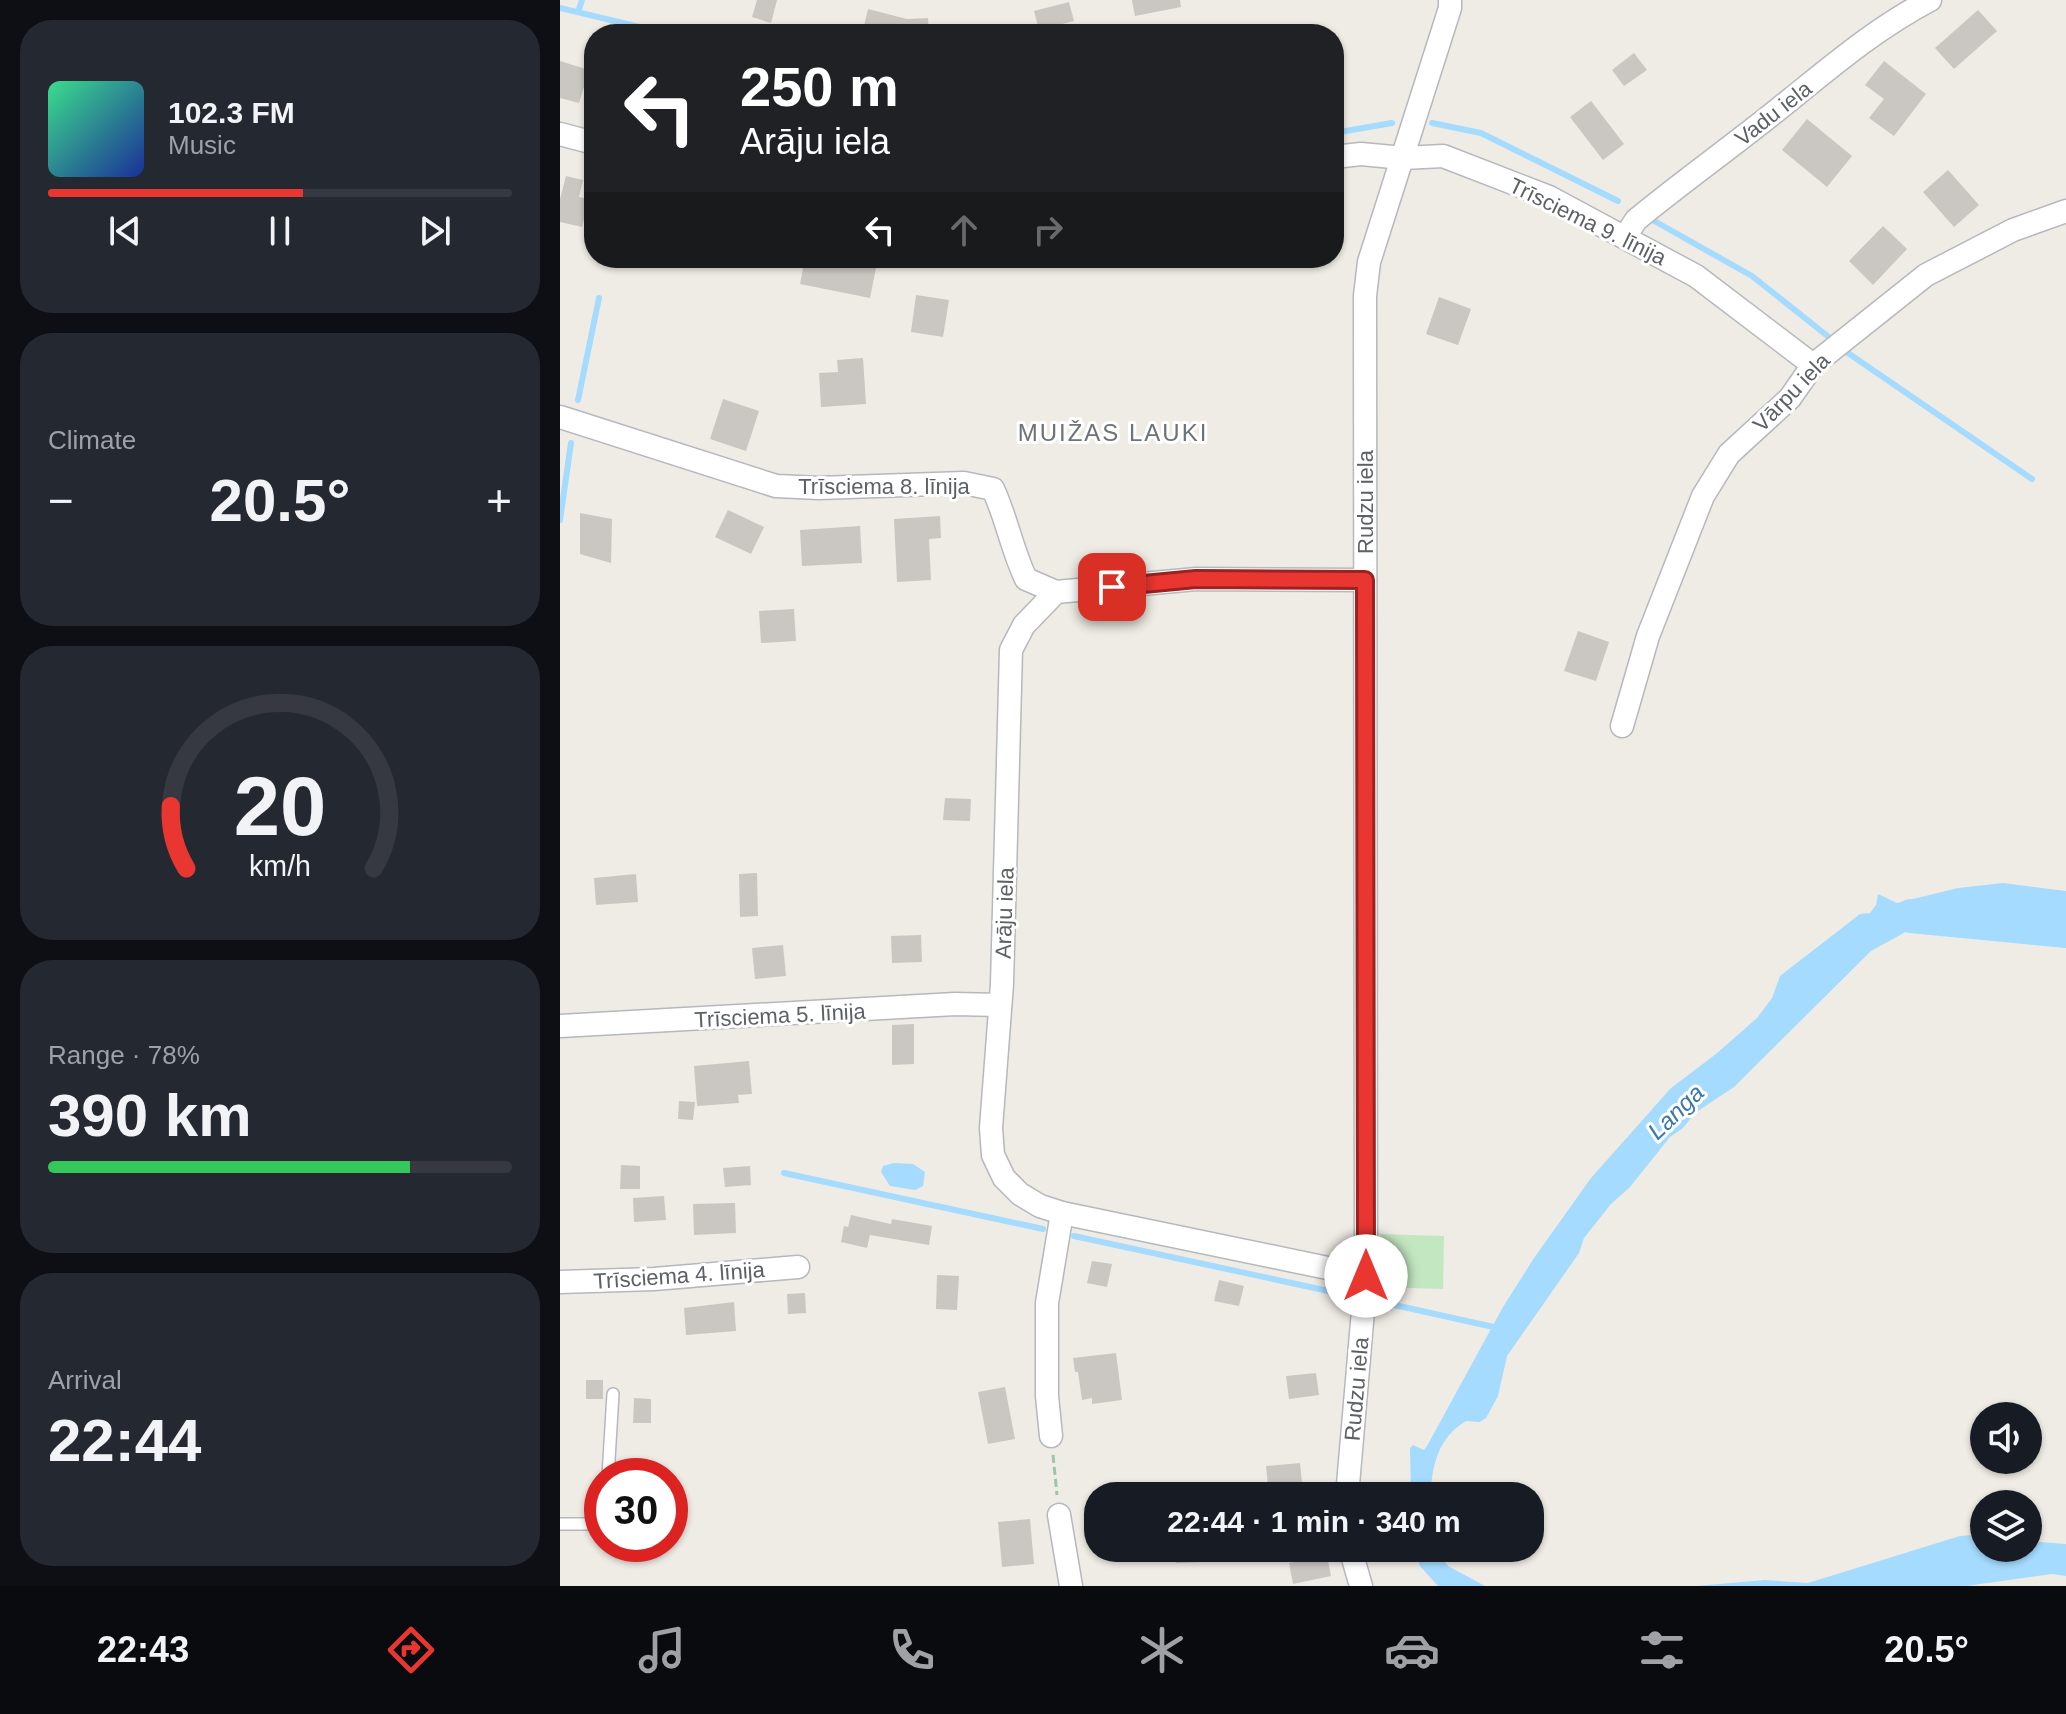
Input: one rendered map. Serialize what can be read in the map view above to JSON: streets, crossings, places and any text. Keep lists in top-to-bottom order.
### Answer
{
  "streets": {
    "street": [
      "Vadu iela",
      "Trīsciema 9. līnija",
      "Vārpu iela",
      "Trīsciema 8. līnija",
      "Rudzu iela",
      "Arāju iela",
      "Trīsciema 5. līnija",
      "Trīsciema 4. līnija"
    ]
  },
  "crossings": [
    ["Vadu iela", "Trīsciema 9. līnija"],
    ["Trīsciema 9. līnija", "Vārpu iela"],
    ["Trīsciema 9. līnija", "Rudzu iela"],
    ["Trīsciema 8. līnija", "Arāju iela"],
    ["Rudzu iela", "Arāju iela"],
    ["Arāju iela", "Trīsciema 5. līnija"]
  ],
  "districts": ["MUIŽAS LAUKI"],
  "water": ["Langa"],
  "page": {
    "turn": ["250 m", "Arāju iela"],
    "song": ["102.3 FM", "Music"],
    "tile": [
      "Climate",
      ["Range · 78%", "390 km"],
      ["Arrival", "22:44"]
    ],
    "heat": ["−", "20.5°", "+"],
    "limit": "30",
    "trip": "22:44 · 1 min · 340 m",
    "tabs": ["22:43", "20.5°"],
    "gauge": ["20", "km/h"]
  }
}
